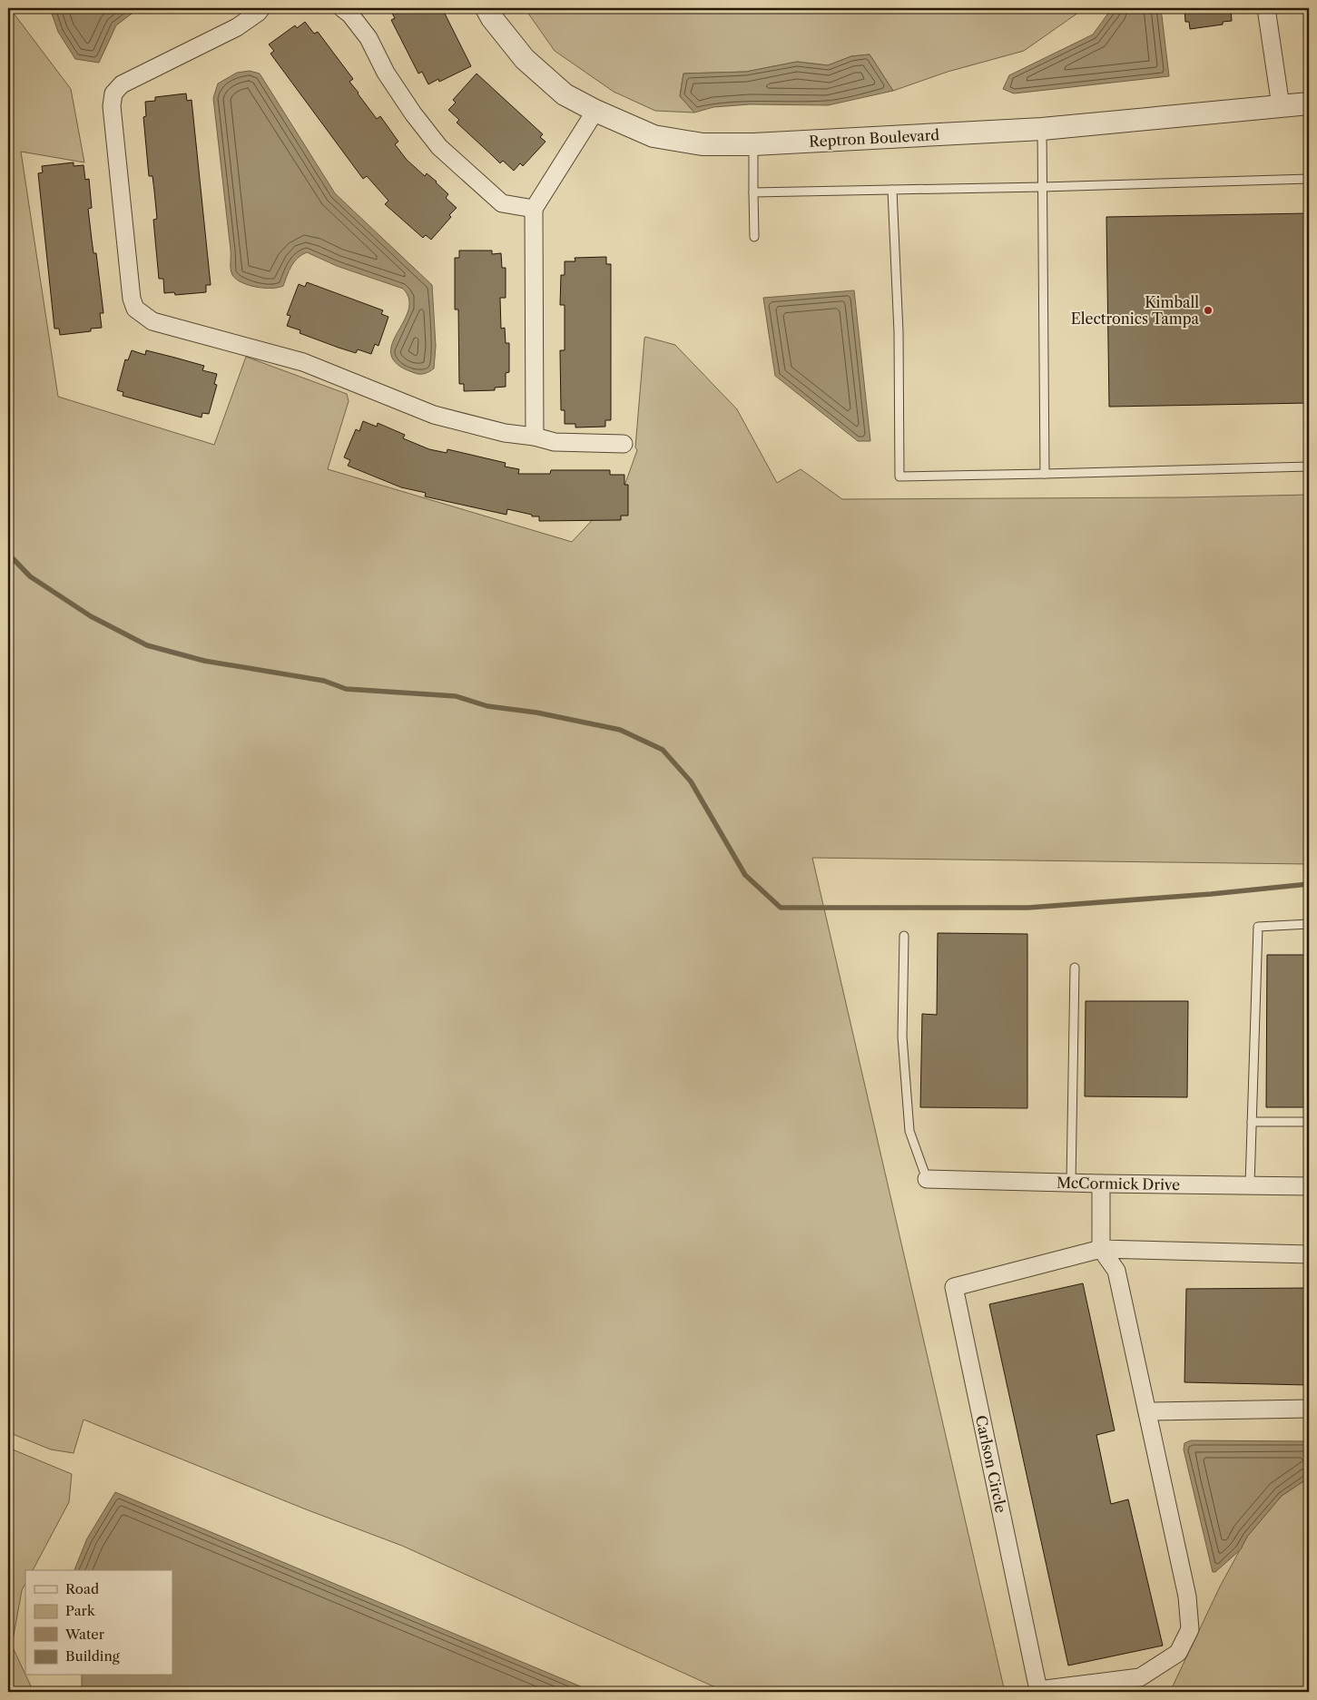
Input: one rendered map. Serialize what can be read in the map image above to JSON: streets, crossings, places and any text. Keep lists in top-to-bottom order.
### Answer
{
  "streets": {
    "street": ["Reptron Boulevard", "McCormick Drive", "Carlson Circle"]
  },
  "places": ["Kimball Electronics Tampa"],
  "legend": [
    "Road",
    "Park",
    "Water",
    "Building"
  ]
}
